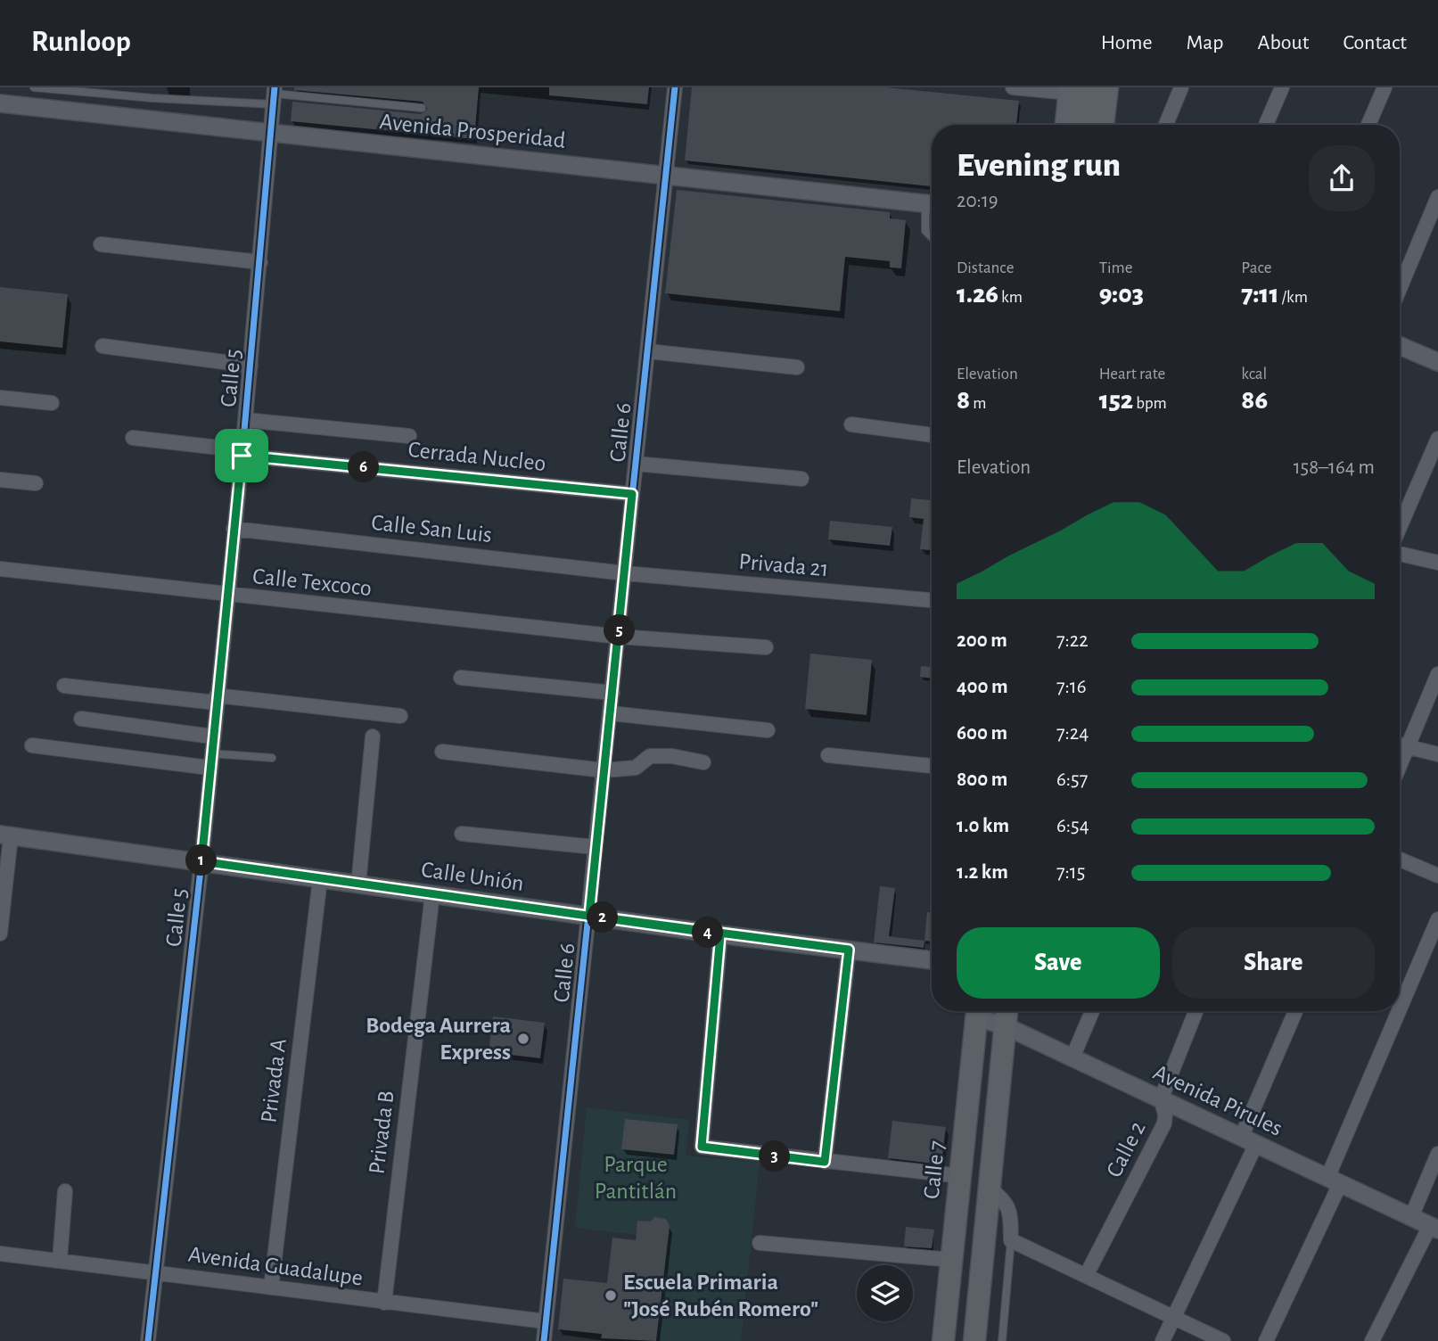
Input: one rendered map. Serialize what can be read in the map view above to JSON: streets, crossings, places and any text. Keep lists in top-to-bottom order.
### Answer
{
  "streets": {
    "main road": ["Calle 7"],
    "street": [
      "Avenida Prosperidad",
      "Calle 5",
      "Calle 6",
      "Cerrada Nucleo",
      "Calle San Luis",
      "Privada 21",
      "Calle Texcoco",
      "Calle Unión",
      "Privada A",
      "Avenida Pirules",
      "Privada B",
      "Calle 2",
      "Avenida Guadalupe"
    ]
  },
  "crossings": [
    ["Avenida Prosperidad", "Calle 5"],
    ["Avenida Prosperidad", "Calle 6"],
    ["Calle 5", "Cerrada Nucleo"],
    ["Calle 5", "Calle San Luis"],
    ["Calle 5", "Calle Texcoco"],
    ["Calle 5", "Calle Unión"],
    ["Calle 5", "Avenida Guadalupe"],
    ["Calle 6", "Cerrada Nucleo"],
    ["Calle 6", "Calle San Luis"],
    ["Calle 6", "Privada 21"],
    ["Calle 6", "Calle Texcoco"],
    ["Calle 6", "Calle Unión"],
    ["Calle 6", "Avenida Guadalupe"],
    ["Calle San Luis", "Privada 21"],
    ["Calle Unión", "Privada A"],
    ["Calle Unión", "Privada B"],
    ["Privada A", "Avenida Guadalupe"],
    ["Avenida Pirules", "Calle 2"],
    ["Privada B", "Avenida Guadalupe"]
  ],
  "parks": ["Parque Pantitlán"],
  "places": ["Bodega Aurrera Express", "Escuela Primaria \"José Rubén Romero\""],
  "page": {
    "header": "Runloop",
    "nav": [
      "Home",
      "Map",
      "About",
      "Contact"
    ],
    "heading": ["Evening run", "20:19"],
    "stats": [
      ["Distance", "1.26 km"],
      ["Time", "9:03"],
      ["Pace", "7:11 /km"],
      ["Elevation", "8 m"],
      ["Heart rate", "152 bpm"],
      ["kcal", "86"]
    ],
    "chart": ["Elevation", "158–164 m"],
    "pins": [
      "6",
      "5",
      "1",
      "2",
      "4",
      "3"
    ],
    "list": [
      {
        "name": "200 m",
        "note": "7:22"
      },
      {
        "name": "400 m",
        "note": "7:16"
      },
      {
        "name": "600 m",
        "note": "7:24"
      },
      {
        "name": "800 m",
        "note": "6:57"
      },
      {
        "name": "1.0 km",
        "note": "6:54"
      },
      {
        "name": "1.2 km",
        "note": "7:15"
      }
    ],
    "buttons": ["Save", "Share"]
  }
}
